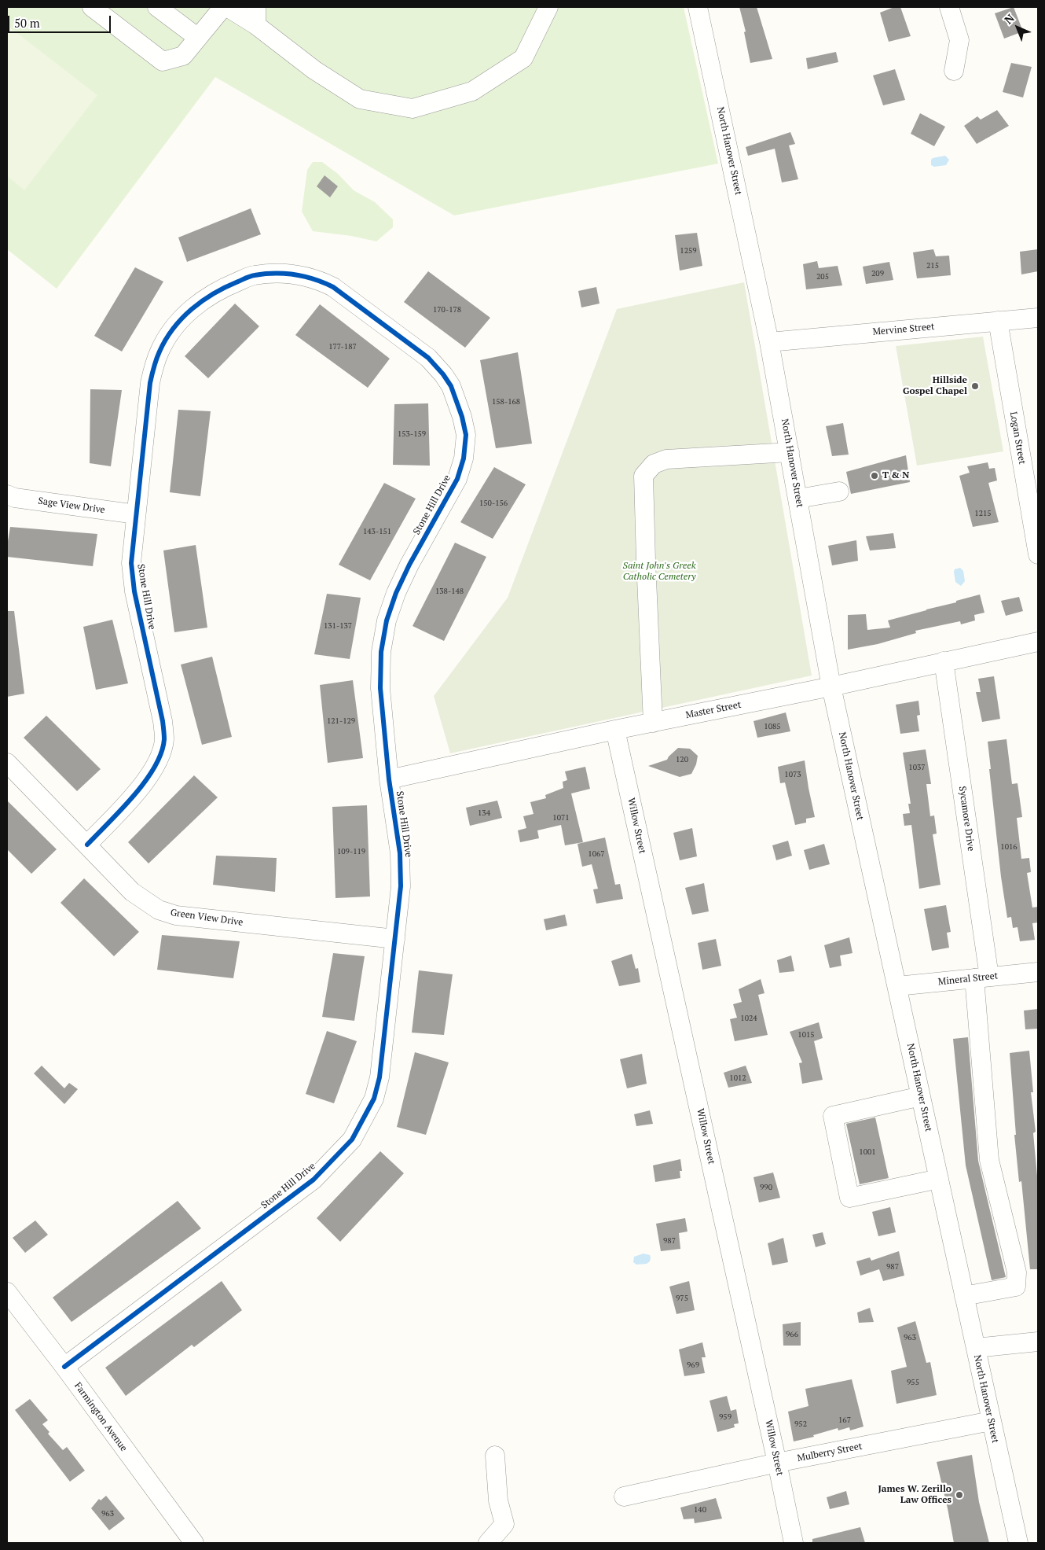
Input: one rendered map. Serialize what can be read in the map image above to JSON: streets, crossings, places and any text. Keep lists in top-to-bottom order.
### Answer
{
  "streets": {
    "street": [
      "North Hanover Street",
      "Mervine Street",
      "Logan Street",
      "Stone Hill Drive",
      "Sage View Drive",
      "Master Street",
      "Sycamore Drive",
      "Willow Street",
      "Green View Drive",
      "Mineral Street",
      "Farmington Avenue",
      "Mulberry Street"
    ]
  },
  "crossings": [
    ["North Hanover Street", "Mervine Street"],
    ["North Hanover Street", "Master Street"],
    ["North Hanover Street", "Sycamore Drive"],
    ["North Hanover Street", "Mineral Street"],
    ["North Hanover Street", "Mulberry Street"],
    ["Mervine Street", "Logan Street"],
    ["Stone Hill Drive", "Sage View Drive"],
    ["Stone Hill Drive", "Master Street"],
    ["Stone Hill Drive", "Green View Drive"],
    ["Stone Hill Drive", "Farmington Avenue"],
    ["Master Street", "Sycamore Drive"],
    ["Master Street", "Willow Street"],
    ["Sycamore Drive", "Mineral Street"],
    ["Willow Street", "Mulberry Street"]
  ],
  "parks": ["Saint John's Greek Catholic Cemetery"],
  "places": ["Hillside Gospel Chapel", "T & N", "James W. Zerillo Law Offices"],
  "house_numbers": [
    "1259",
    "215",
    "209",
    "205",
    "170-178",
    "177-187",
    "158-168",
    "153-159",
    "150-156",
    "1215",
    "143-151",
    "138-148",
    "131-137",
    "121-129",
    "1085",
    "120",
    "1037",
    "1073",
    "134",
    "1071",
    "1016",
    "109-119",
    "1067",
    "1024",
    "1015",
    "1012",
    "1001",
    "990",
    "987",
    "987",
    "975",
    "966",
    "963",
    "969",
    "955",
    "959",
    "167",
    "952",
    "140",
    "963"
  ],
  "scale_bar": "50 m",
  "north": "top left"
}
